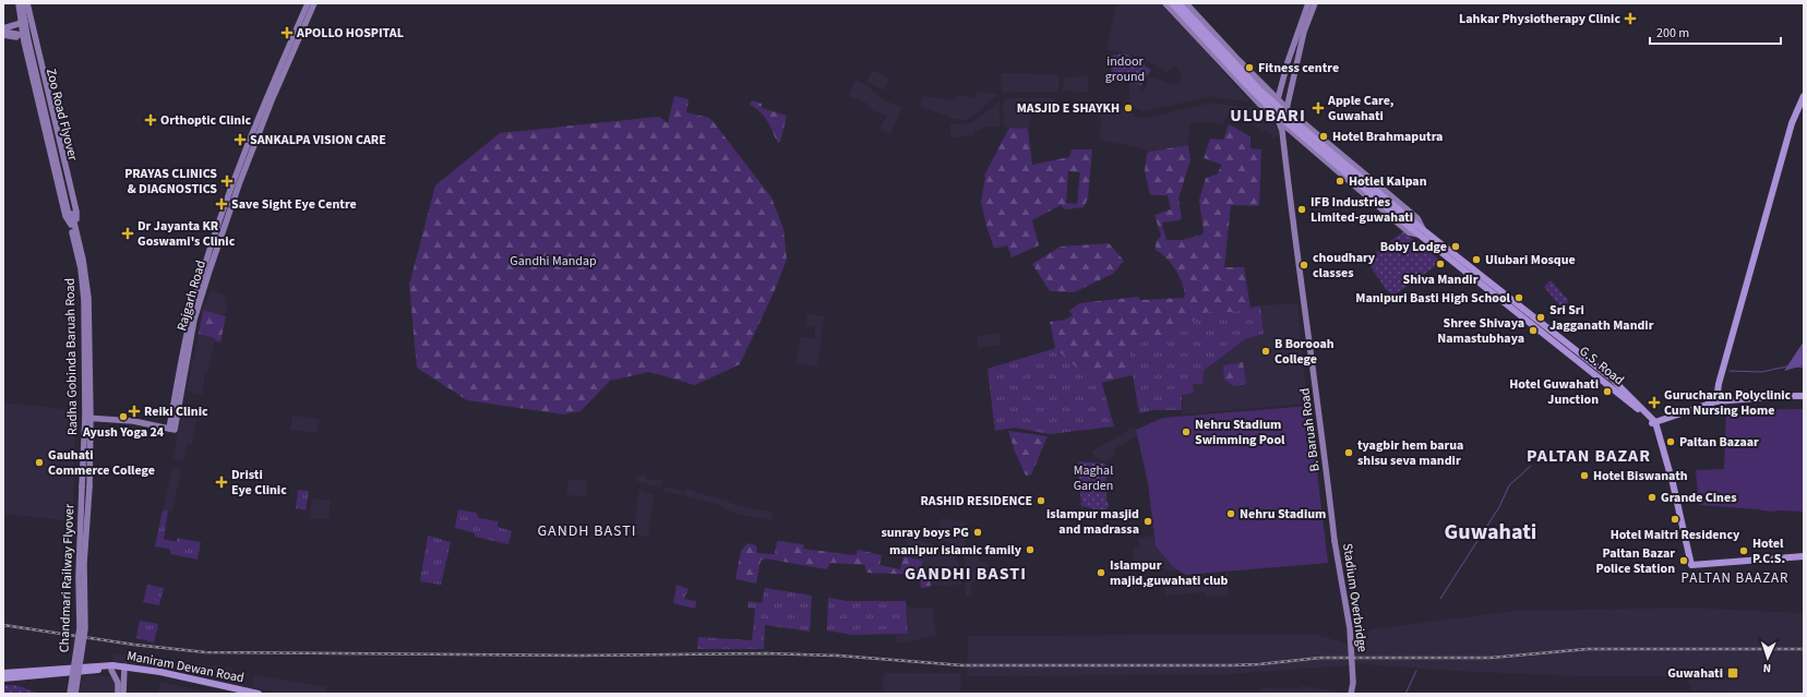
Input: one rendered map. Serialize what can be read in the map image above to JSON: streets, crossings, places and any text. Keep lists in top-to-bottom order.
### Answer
{
  "streets": {
    "main road": [
      "Zoo Road Flyover",
      "Rajgarh Road",
      "Radha Gobinda Baruah Road",
      "G.S. Road",
      "B. Baruah Road",
      "Chandmari Railway Flyover",
      "Stadium Overbridge",
      "Maniram Dewan Road"
    ]
  },
  "crossings": [
    ["Zoo Road Flyover", "Radha Gobinda Baruah Road"],
    ["Radha Gobinda Baruah Road", "Chandmari Railway Flyover"],
    ["B. Baruah Road", "Stadium Overbridge"]
  ],
  "districts": [
    "ULUBARI",
    "PALTAN BAZAR",
    "GANDH BASTI",
    "Guwahati",
    "GANDHI BASTI",
    "PALTAN BAAZAR"
  ],
  "parks": ["indoor ground", "Gandhi Mandap", "Maghal Garden"],
  "places": {
    "health": [
      "Lahkar Physiotherapy Clinic",
      "APOLLO HOSPITAL",
      "Apple Care, Guwahati",
      "Orthoptic Clinic",
      "SANKALPA VISION CARE",
      "PRAYAS CLINICS & DIAGNOSTICS",
      "Save Sight Eye Centre",
      "Dr Jayanta KR Goswami's Clinic",
      "Gurucharan Polyclinic Cum Nursing Home",
      "Reiki Clinic",
      "Dristi Eye Clinic"
    ],
    "other": [
      "Fitness centre",
      "MASJID E SHAYKH",
      "Hotel Brahmaputra",
      "Hotlel Kalpan",
      "IFB Industries Limited-guwahati",
      "Boby Lodge",
      "Ulubari Mosque",
      "Shiva Mandir",
      "choudhary classes",
      "Manipuri Basti High School",
      "Sri Sri Jagganath Mandir",
      "Shree Shivaya Namastubhaya",
      "B Borooah College",
      "Hotel Guwahati Junction",
      "Ayush Yoga 24",
      "Nehru Stadium Swimming Pool",
      "Paltan Bazaar",
      "tyagbir hem barua shisu seva mandir",
      "Gauhati Commerce College",
      "Hotel Biswanath",
      "Grande Cines",
      "RASHID RESIDENCE",
      "Nehru Stadium",
      "Hotel Maitri Residency",
      "islampur masjid and madrassa",
      "sunray boys PG",
      "manipur islamic family",
      "Hotel P.C.S.",
      "Paltan Bazar Police Station",
      "Islampur majid,guwahati club"
    ],
    "transit": ["Guwahati"]
  },
  "scale_bar": "200 m",
  "north": "bottom"
}
